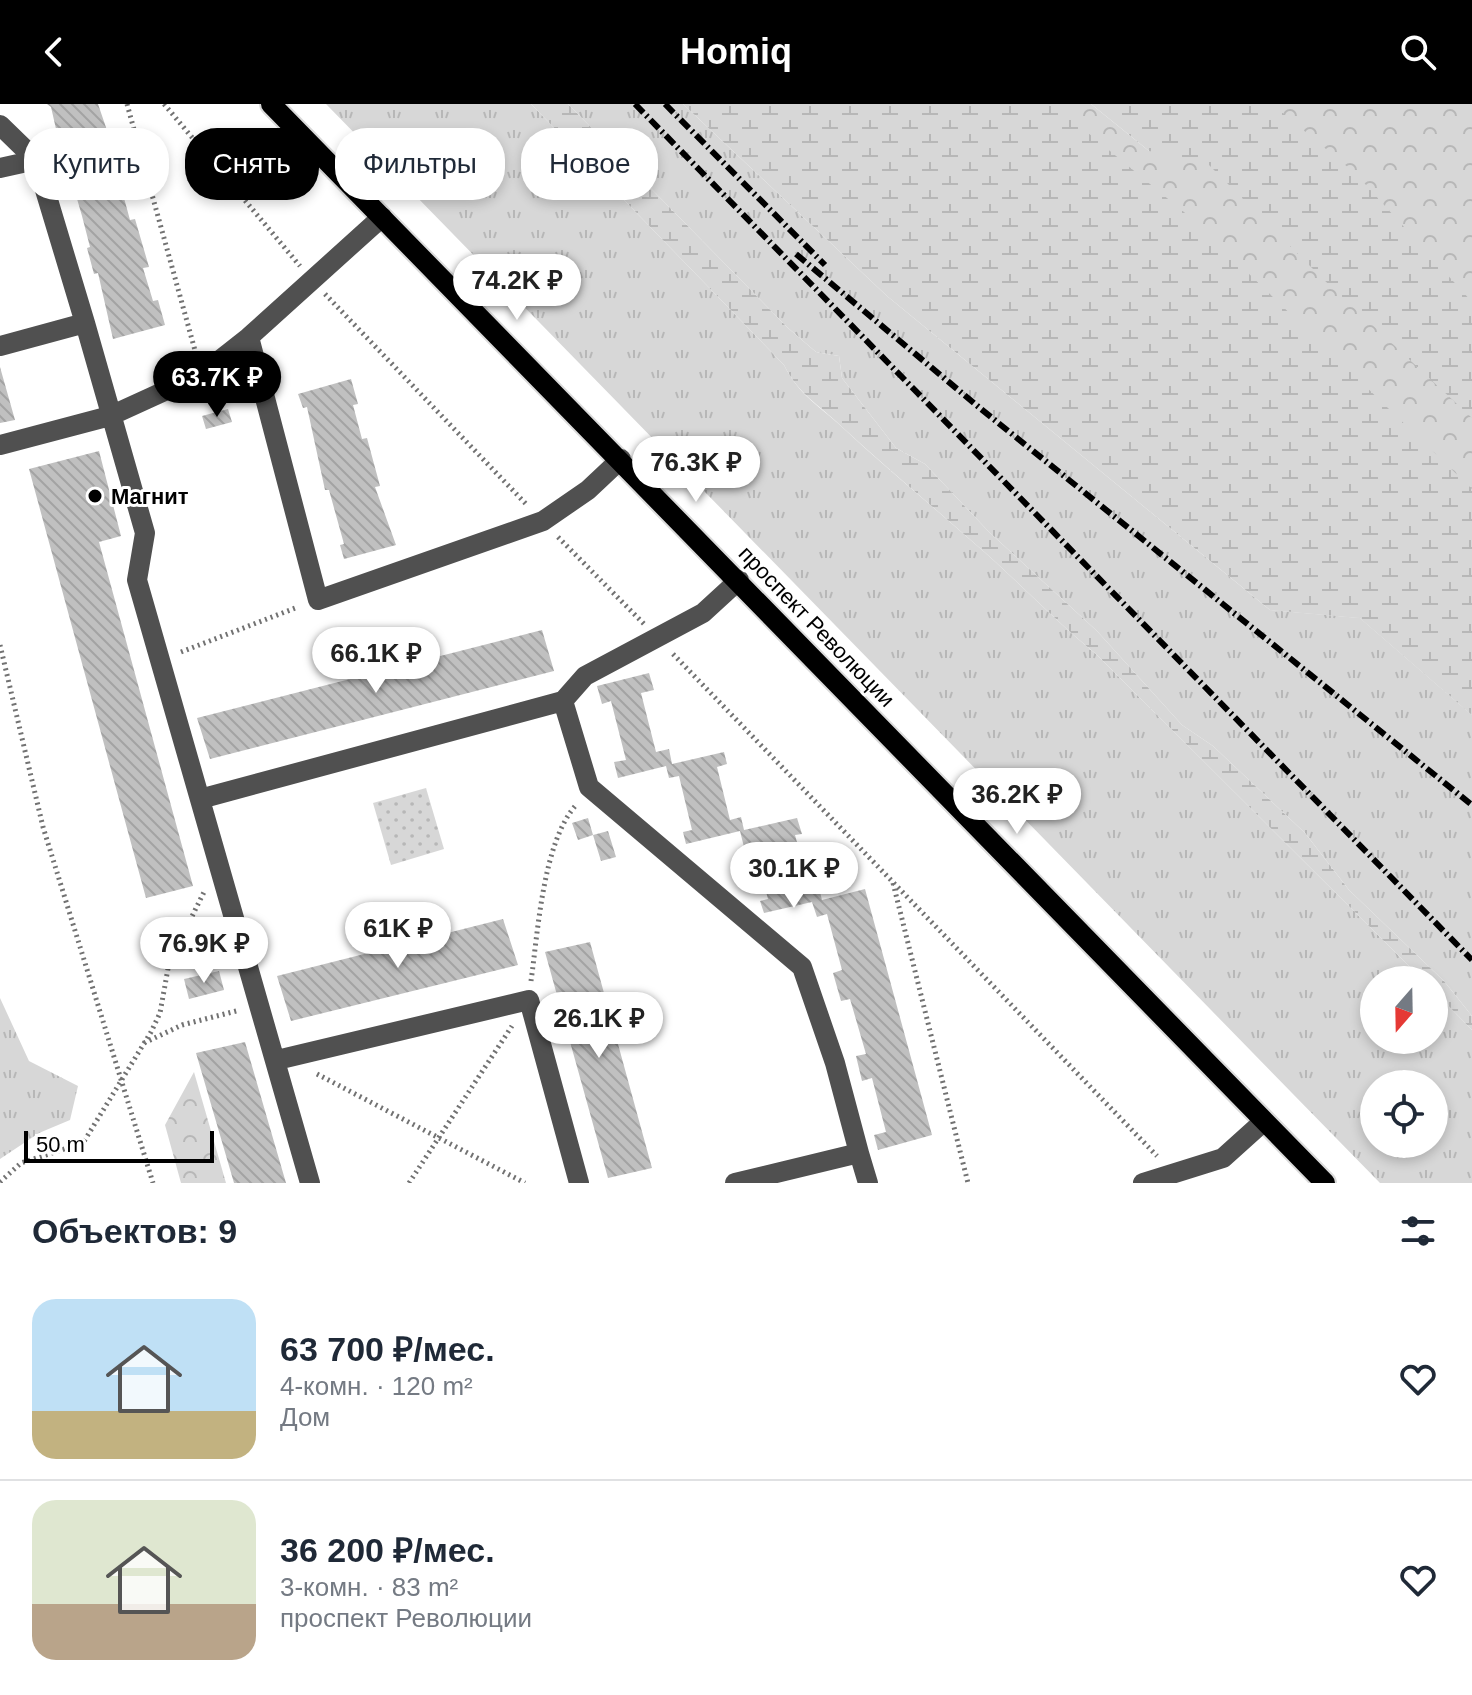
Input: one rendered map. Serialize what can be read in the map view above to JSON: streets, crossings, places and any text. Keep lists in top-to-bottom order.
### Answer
{
  "streets": {
    "main road": ["проспект Революции"]
  },
  "places": ["Магнит"],
  "scale_bar": "50 m",
  "north": "bottom",
  "page": {
    "header": "Homiq",
    "chip": [
      "Купить",
      "Снять",
      "Фильтры",
      "Новое"
    ],
    "price": [
      "74.2K ₽",
      "63.7K ₽",
      "76.3K ₽",
      "66.1K ₽",
      "36.2K ₽",
      "30.1K ₽",
      "61K ₽",
      "76.9K ₽",
      "26.1K ₽"
    ],
    "scale": "50 m",
    "heading": "Объектов: 9",
    "list": [
      {
        "name": "63 700 ₽/мес.",
        "note": "4-комн. · 120 m² · Дом"
      },
      {
        "name": "36 200 ₽/мес.",
        "note": "3-комн. · 83 m² · проспект Революции"
      }
    ]
  }
}
